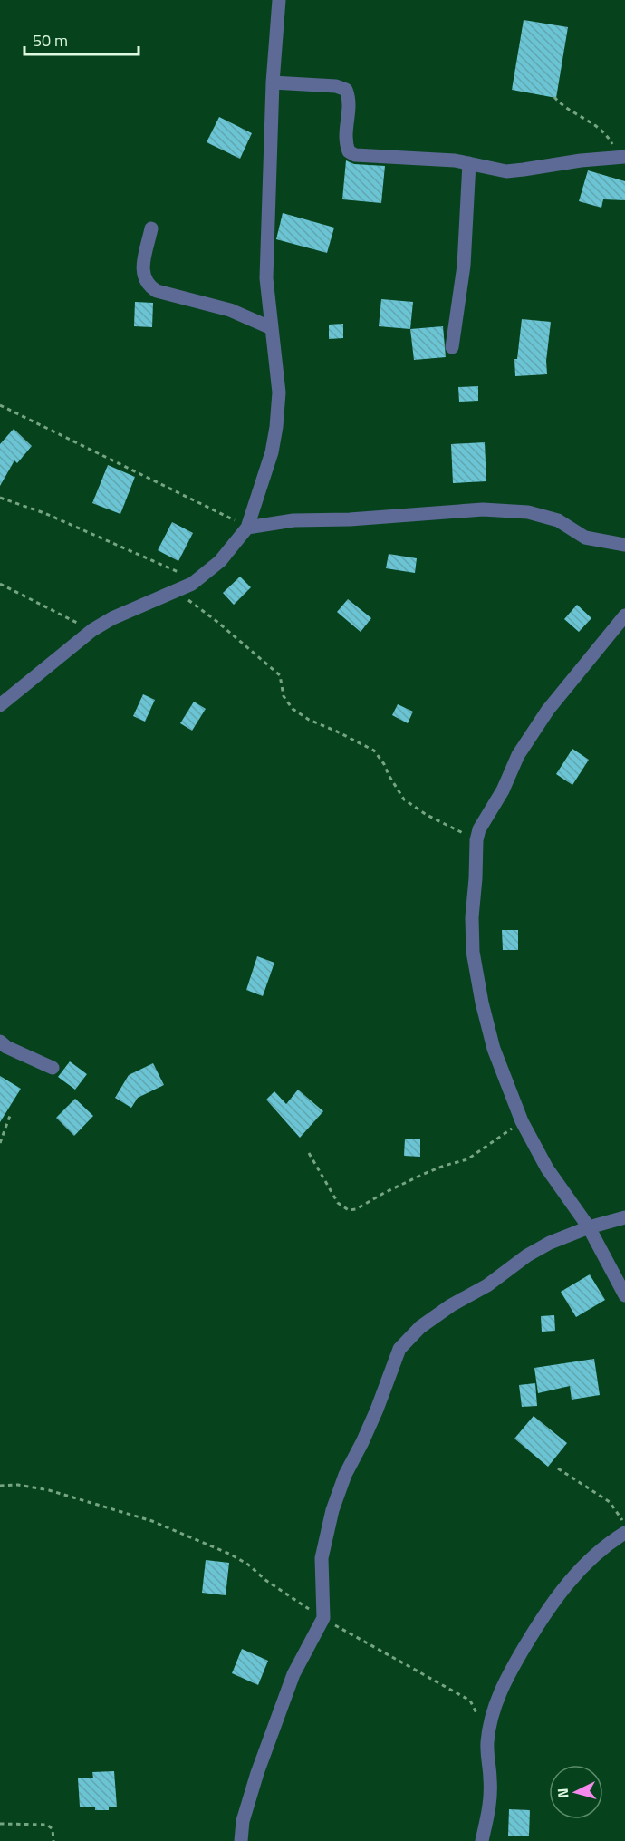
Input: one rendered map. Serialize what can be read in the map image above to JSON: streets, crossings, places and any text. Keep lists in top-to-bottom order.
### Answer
{
  "scale_bar": "50 m",
  "north": "left"
}
